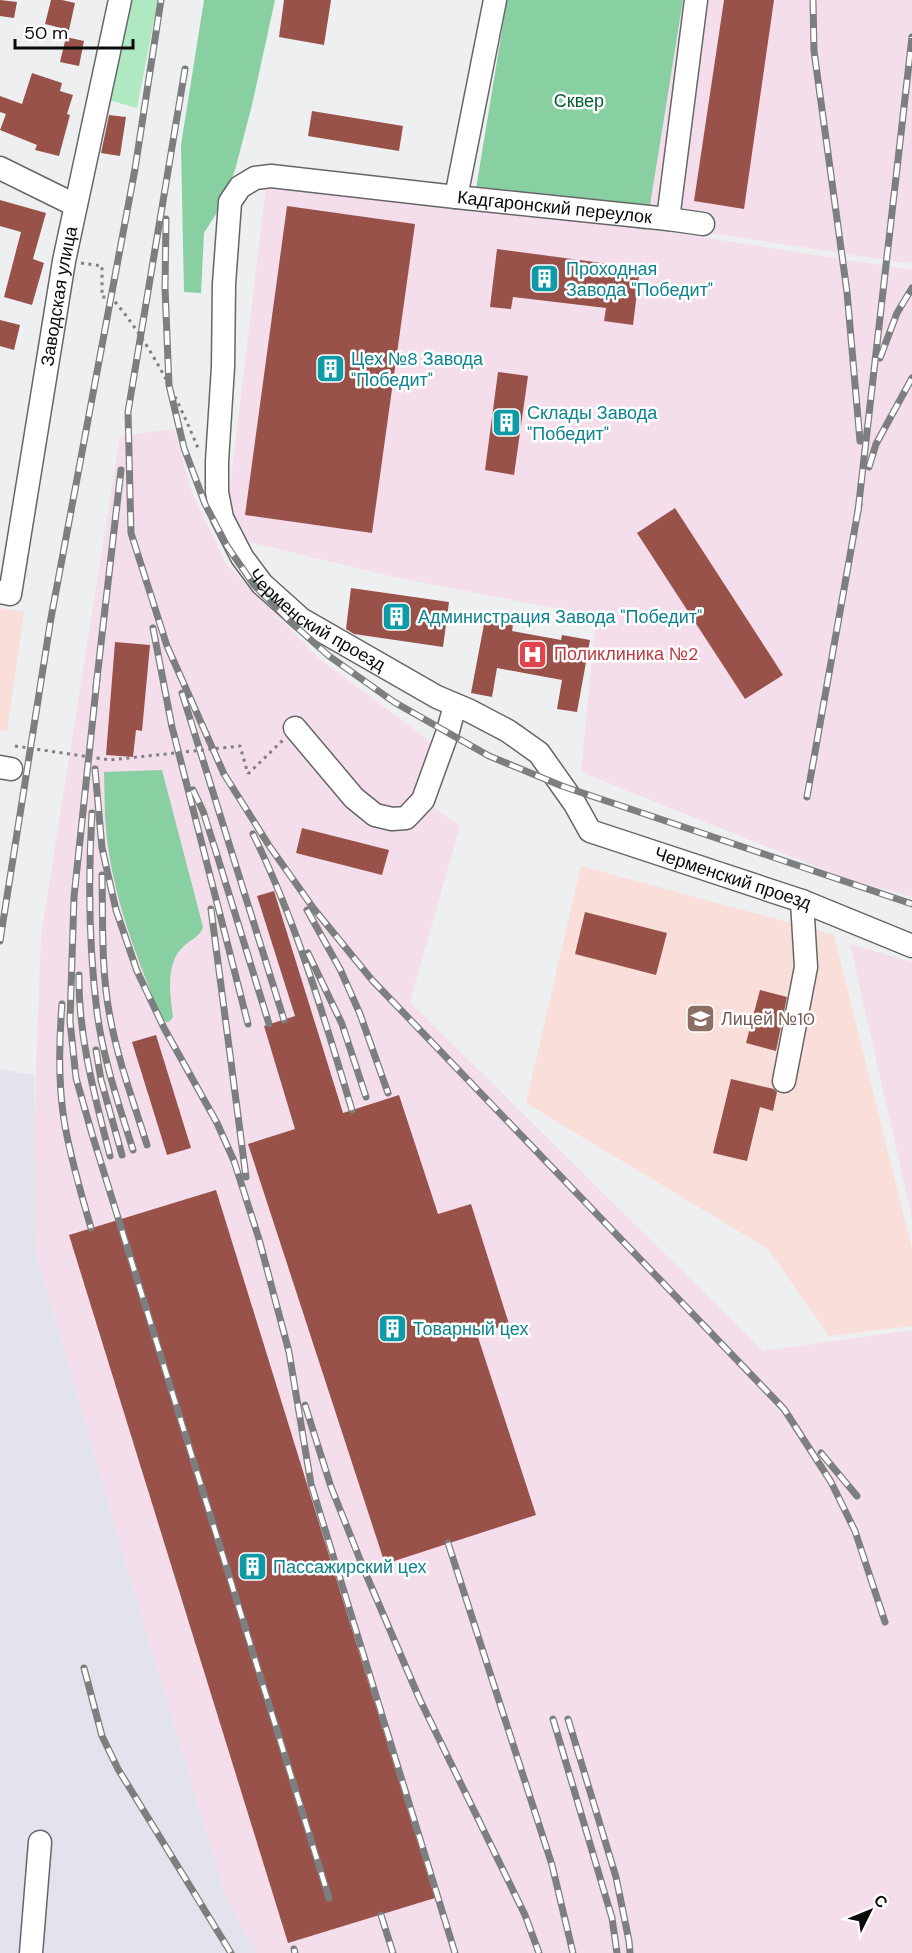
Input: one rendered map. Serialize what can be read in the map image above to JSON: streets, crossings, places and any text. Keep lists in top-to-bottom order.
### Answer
{
  "streets": {
    "street": ["Кадгаронский переулок", "Заводская улица", "Черменский проезд"]
  },
  "crossings": [
    ["Кадгаронский переулок", "Черменский проезд"]
  ],
  "parks": ["Сквер"],
  "places": {
    "building": [
      "Проходная Завода \"Победит\"",
      "Цех №8 Завода \"Победит\"",
      "Склады Завода \"Победит\"",
      "Администрация Завода \"Победит\"",
      "Товарный цех",
      "Пассажирский цех"
    ],
    "hospital": ["Поликлиника №2"],
    "school or university": ["Лицей №10"]
  },
  "scale_bar": "50 m",
  "north": "top right"
}
